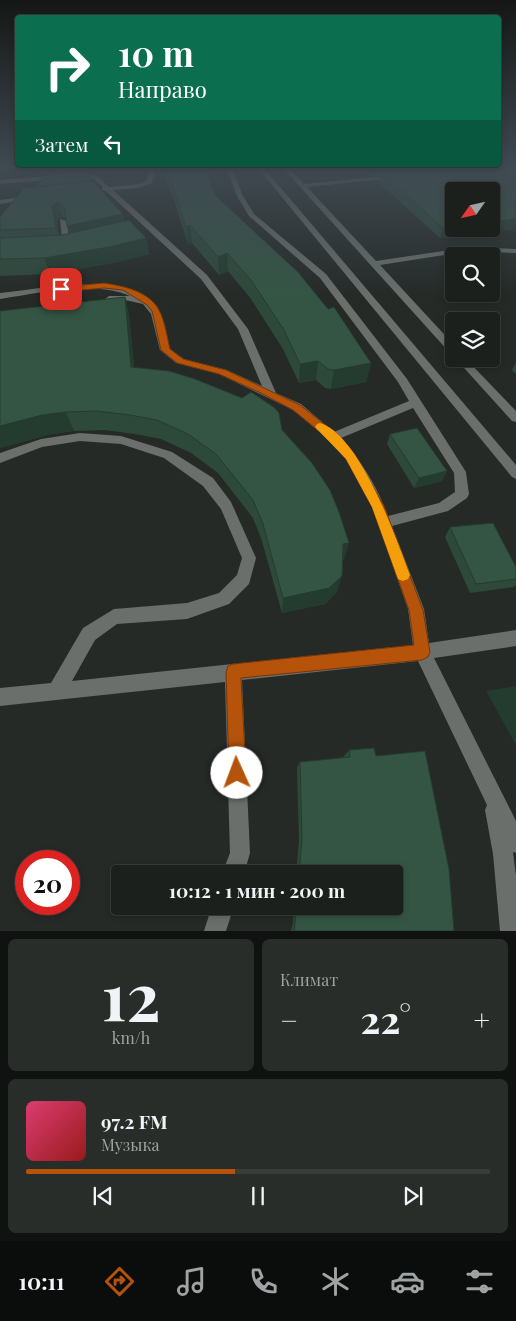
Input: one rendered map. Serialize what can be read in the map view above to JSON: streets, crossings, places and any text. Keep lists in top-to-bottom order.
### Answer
{
  "north": "bottom left",
  "page": {
    "turn": ["10 m", "Направо"],
    "then": "Затем",
    "limit": "20",
    "trip": "10:12 · 1 мин · 200 m",
    "tile": [
      ["12", "km/h"],
      "Климат"
    ],
    "heat": ["−", "22°", "+"],
    "song": ["97.2 FM", "Музыка"],
    "tabs": "10:11"
  }
}
